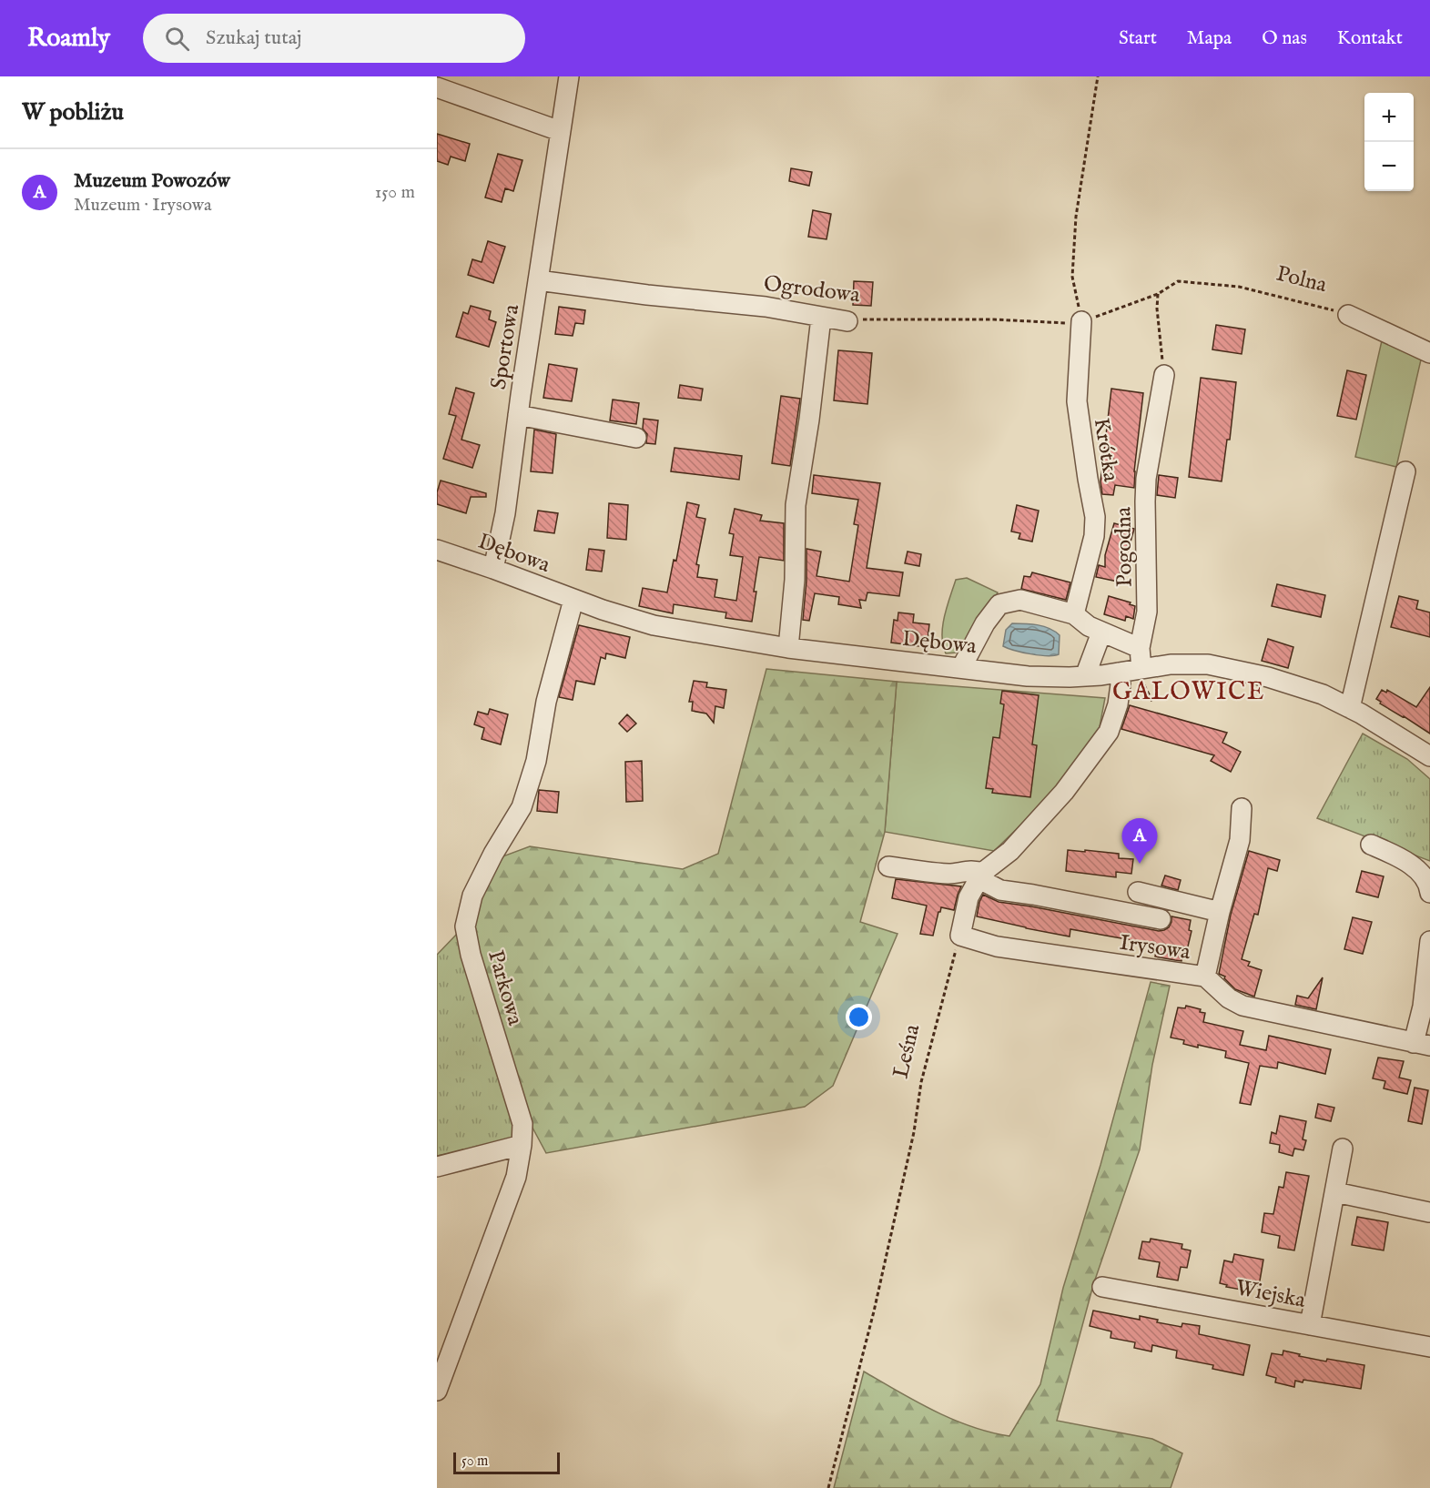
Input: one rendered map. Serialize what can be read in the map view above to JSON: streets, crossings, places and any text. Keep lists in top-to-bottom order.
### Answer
{
  "streets": {
    "street": [
      "Polna",
      "Ogrodowa",
      "Sportowa",
      "Krótka",
      "Pogodna",
      "Dębowa",
      "Irysowa",
      "Parkowa",
      "Wiejska"
    ],
    "path": ["Leśna"]
  },
  "crossings": [
    ["Polna", "Ogrodowa"],
    ["Polna", "Krótka"],
    ["Ogrodowa", "Sportowa"],
    ["Ogrodowa", "Krótka"],
    ["Sportowa", "Dębowa"],
    ["Pogodna", "Dębowa"],
    ["Dębowa", "Parkowa"],
    ["Irysowa", "Leśna"]
  ],
  "districts": ["GALOWICE"],
  "scale_bar": "50 m",
  "page": {
    "header": "Roamly",
    "search": "Szukaj tutaj",
    "nav": [
      "Start",
      "Mapa",
      "O nas",
      "Kontakt"
    ],
    "heading": "W pobliżu",
    "map_buttons": ["+", "−"],
    "list": [
      {
        "mark": "A",
        "name": "Muzeum Powozów",
        "note": "Muzeum · Irysowa",
        "value": "150 m"
      }
    ],
    "pins": "A",
    "scale": "50 m"
  }
}
